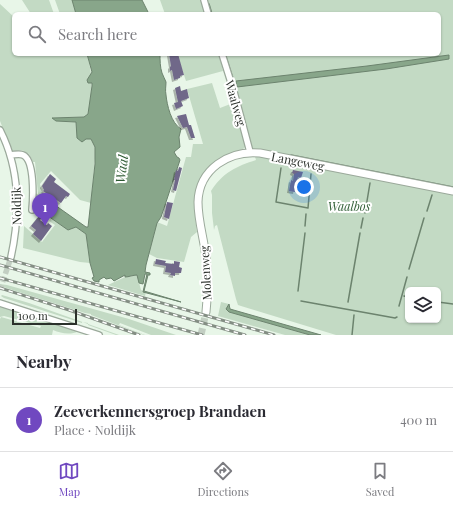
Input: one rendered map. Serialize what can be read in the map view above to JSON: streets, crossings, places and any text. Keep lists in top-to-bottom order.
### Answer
{
  "streets": {
    "main road": ["Langeweg", "Molenweg"],
    "street": ["Waalweg", "Noldijk"]
  },
  "crossings": [
    ["Waalweg", "Langeweg"],
    ["Langeweg", "Molenweg"]
  ],
  "water": ["Waal"],
  "parks": ["Waalbos"],
  "scale_bar": "100 m",
  "page": {
    "search": "Search here",
    "pins": "1",
    "scale": "100 m",
    "heading": "Nearby",
    "list": [
      {
        "mark": "1",
        "name": "Zeeverkennersgroep Brandaen",
        "note": "Place · Noldijk",
        "value": "400 m"
      }
    ],
    "nav": ["Map", "Directions", "Saved"]
  }
}
